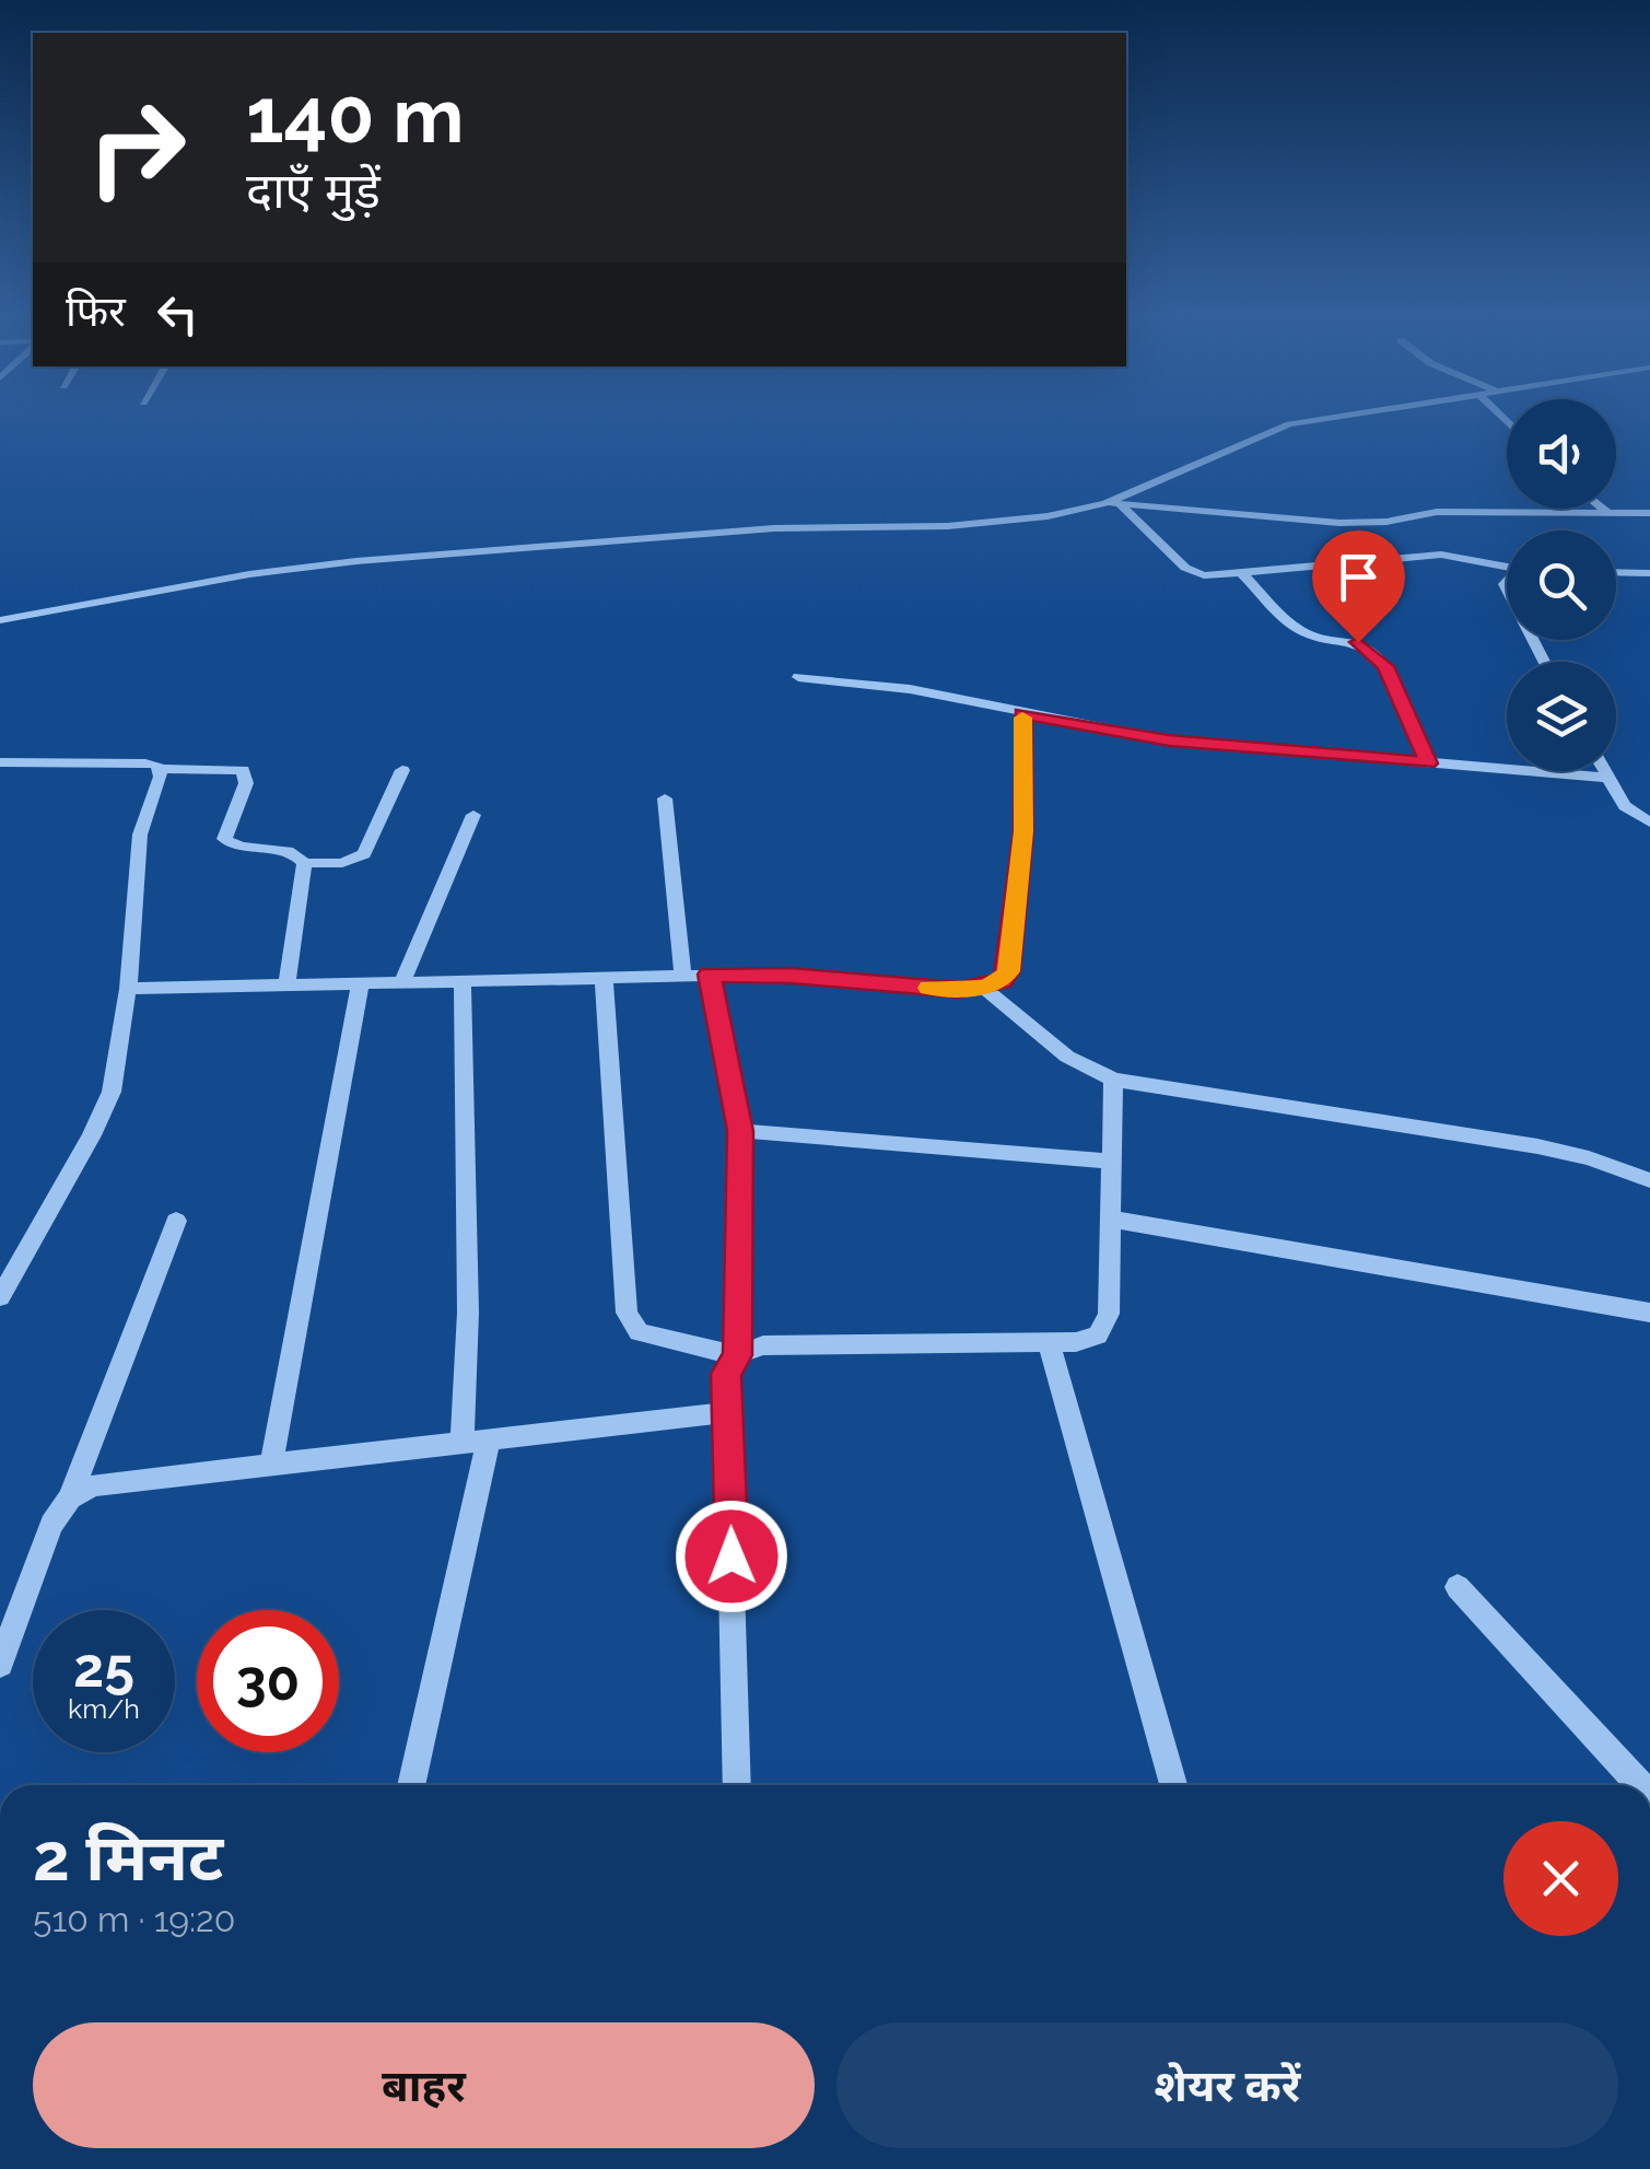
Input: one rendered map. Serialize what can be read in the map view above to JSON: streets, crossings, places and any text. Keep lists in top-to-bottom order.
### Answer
{
  "page": {
    "turn": ["140 m", "दाएँ मुड़ें"],
    "then": "फिर",
    "speed": "25 km/h",
    "limit": "30",
    "heading": ["2 मिनट", "510 m · 19:20"],
    "buttons": ["बाहर", "शेयर करें"]
  }
}
